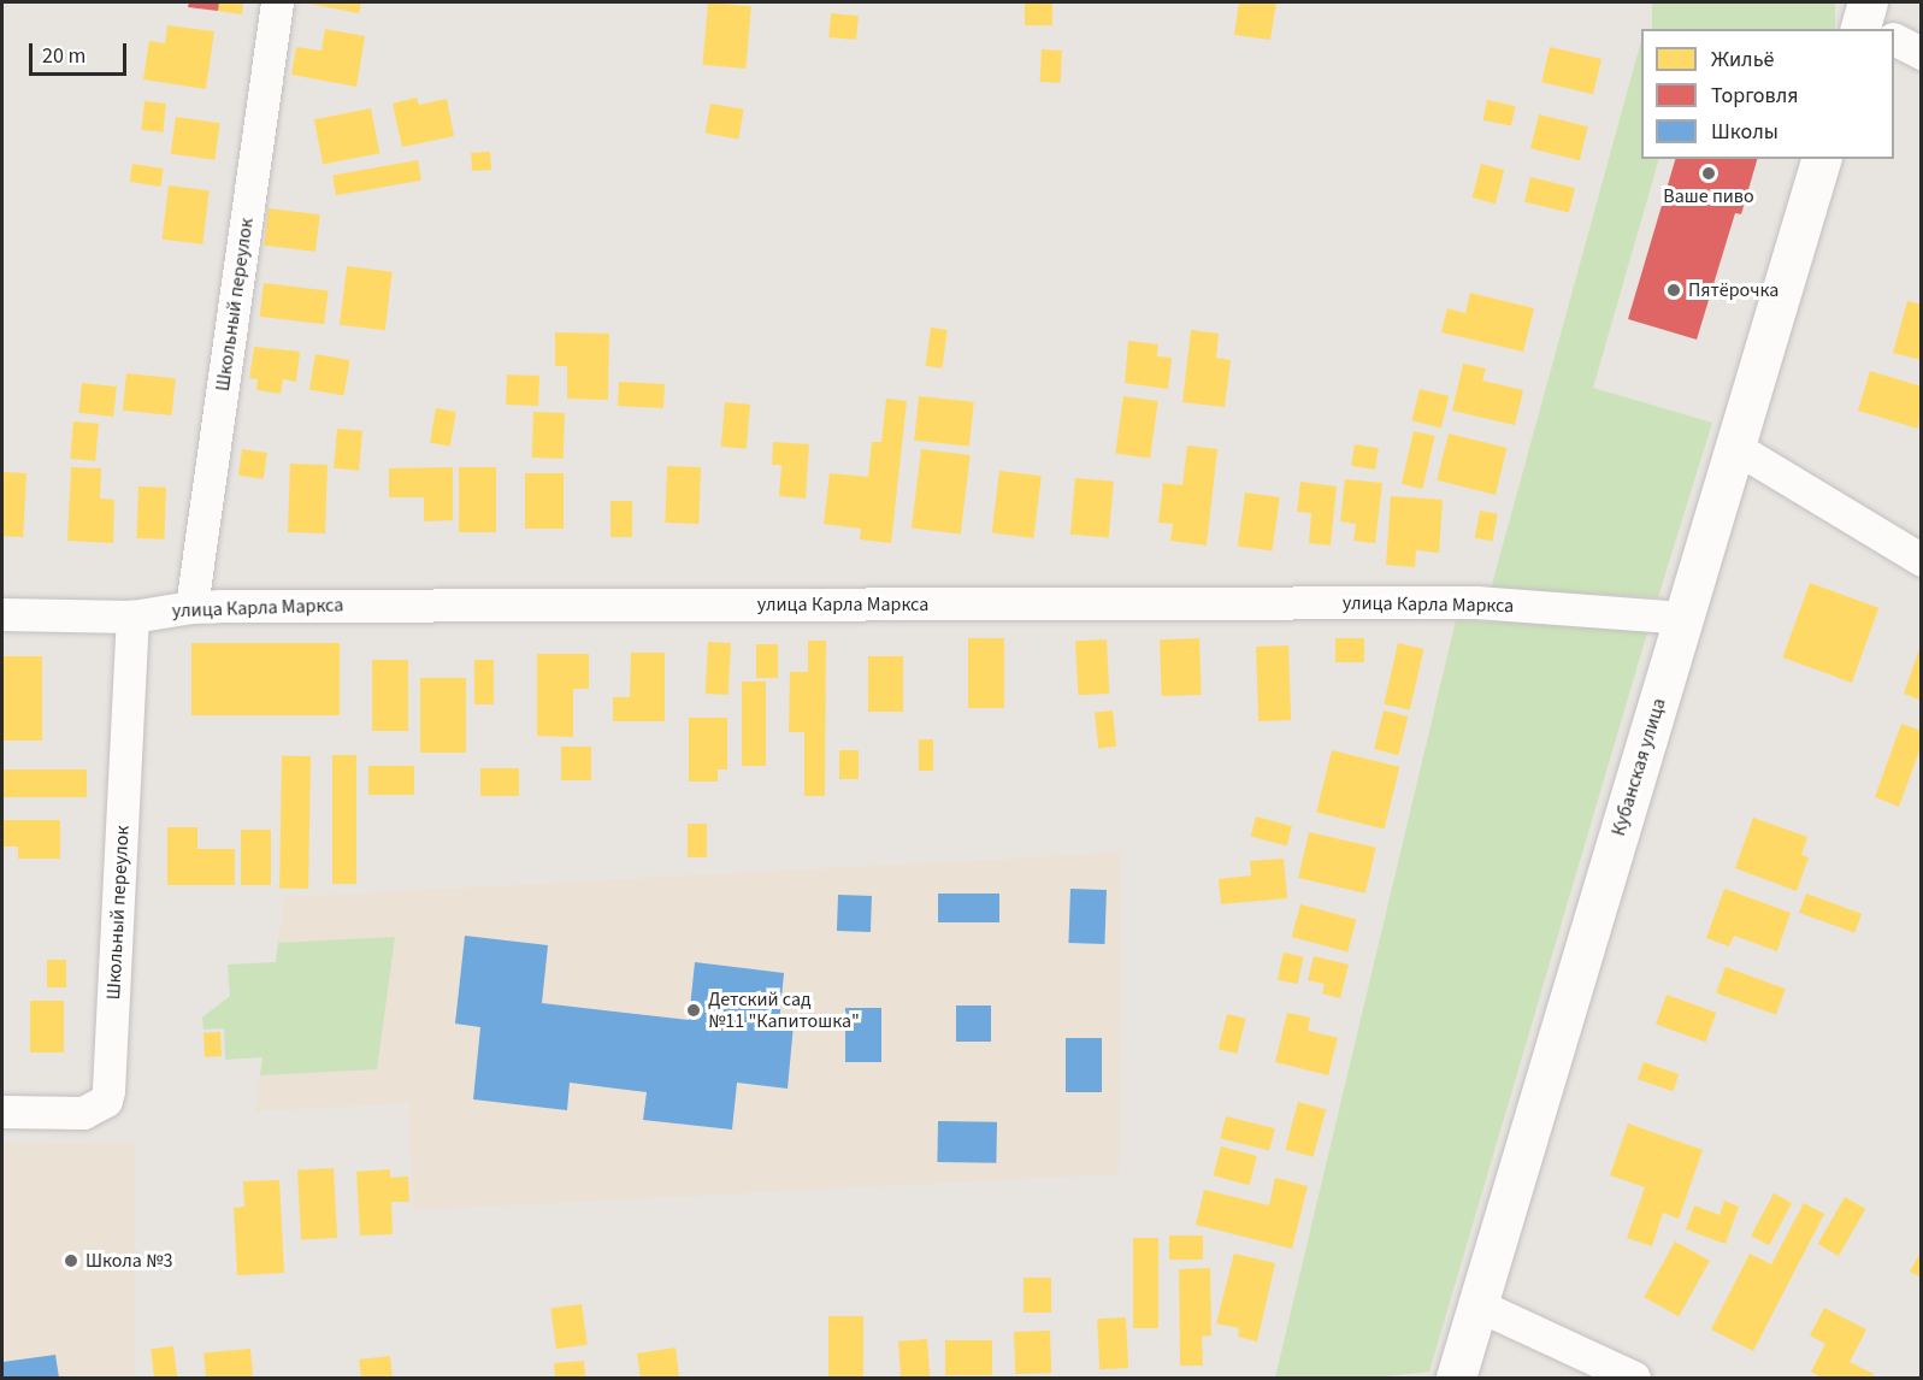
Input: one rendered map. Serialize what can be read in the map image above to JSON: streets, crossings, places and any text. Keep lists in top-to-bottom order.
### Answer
{
  "streets": {
    "street": ["Школьный переулок", "улица Карла Маркса", "Кубанская улица"]
  },
  "crossings": [
    ["Школьный переулок", "улица Карла Маркса"],
    ["улица Карла Маркса", "Кубанская улица"]
  ],
  "places": [
    "Ваше пиво",
    "Пятёрочка",
    "Детский сад №11 \"Капитошка\"",
    "Школа №3"
  ],
  "legend": ["Жильё", "Торговля", "Школы"],
  "scale_bar": "20 m"
}
